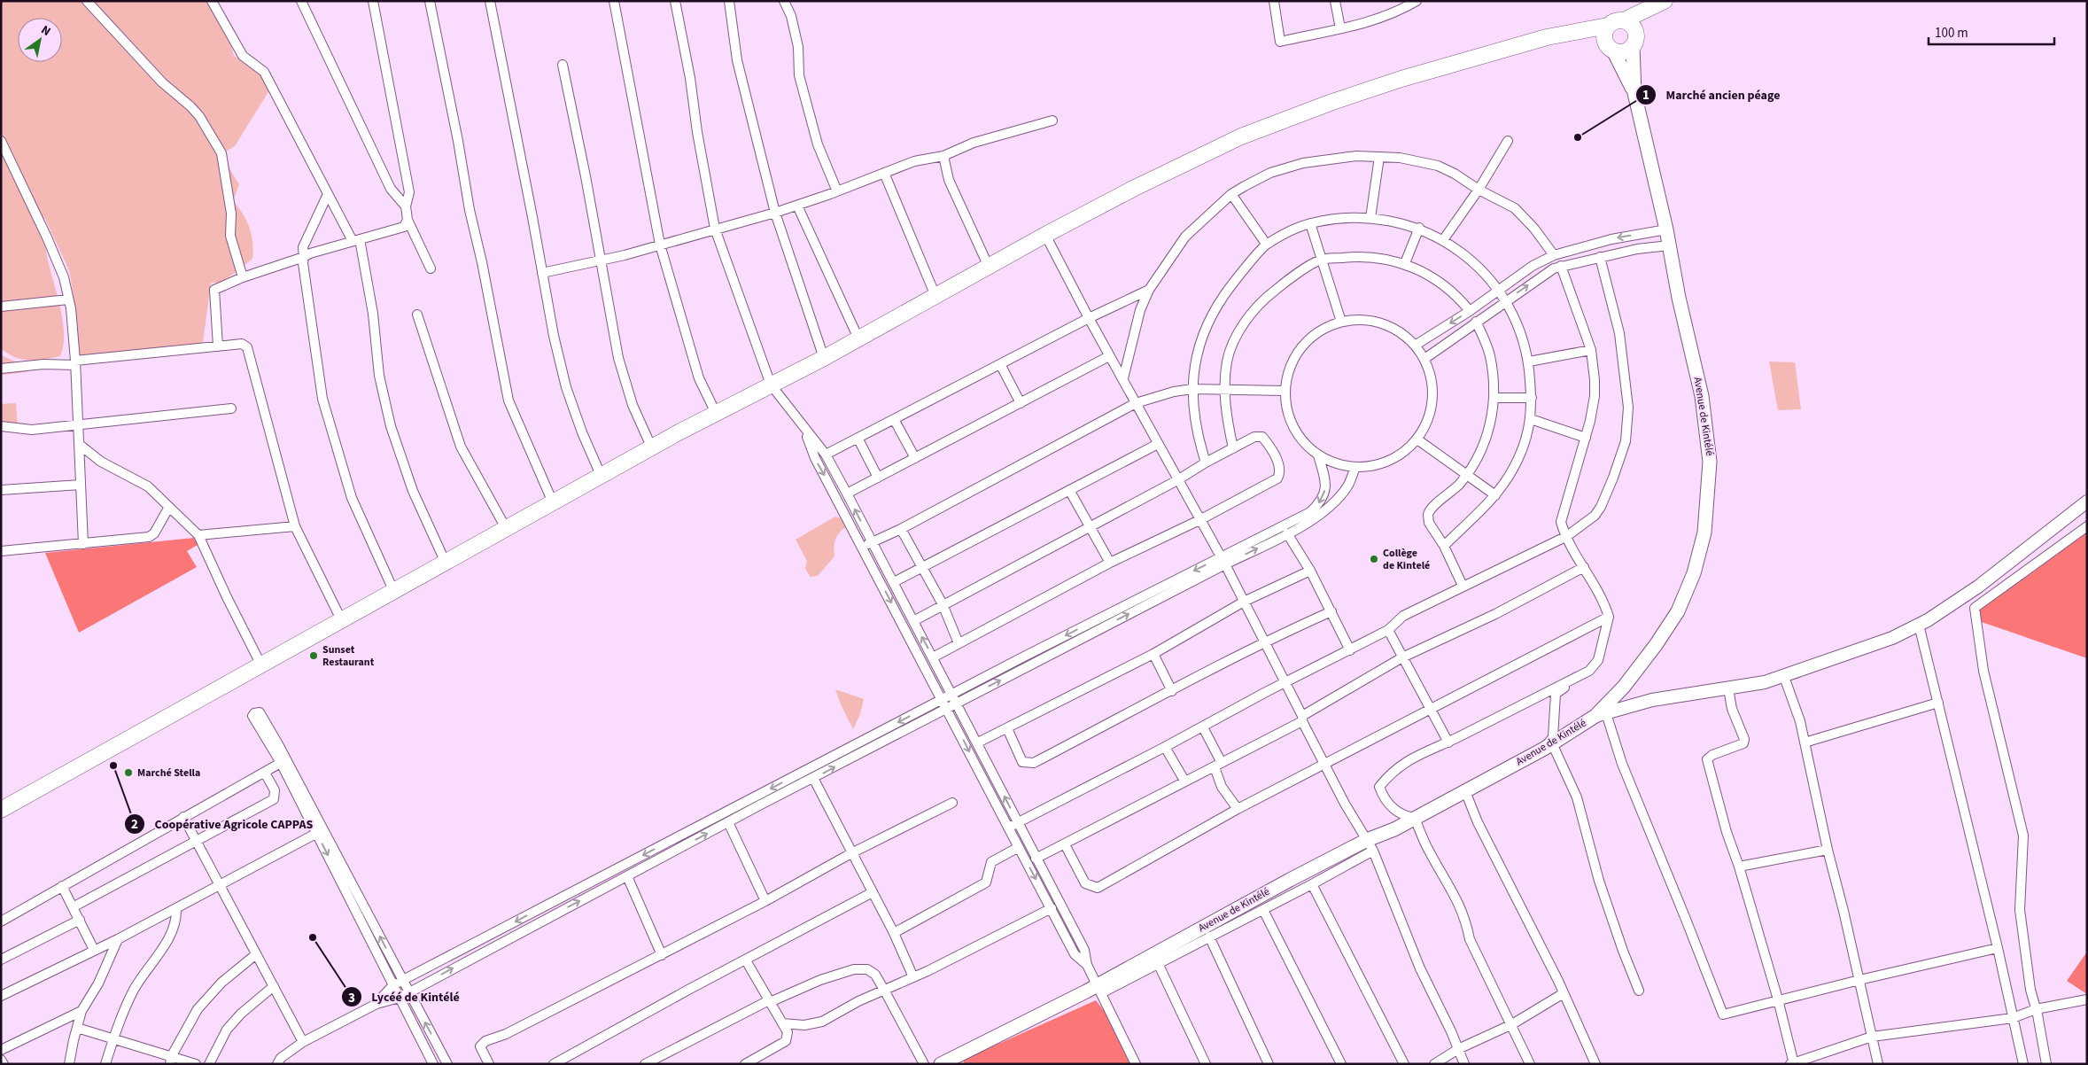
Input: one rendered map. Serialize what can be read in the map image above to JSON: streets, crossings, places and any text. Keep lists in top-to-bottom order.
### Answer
{
  "streets": {
    "main road": ["Avenue de Kintélé"]
  },
  "places": [
    "Marché ancien péage",
    "Collège de Kintelé",
    "Sunset Restaurant",
    "Coopérative Agricole CAPPAS",
    "Marché Stella",
    "Lycéé de Kintélé"
  ],
  "scale_bar": "100 m",
  "north": "top right"
}
